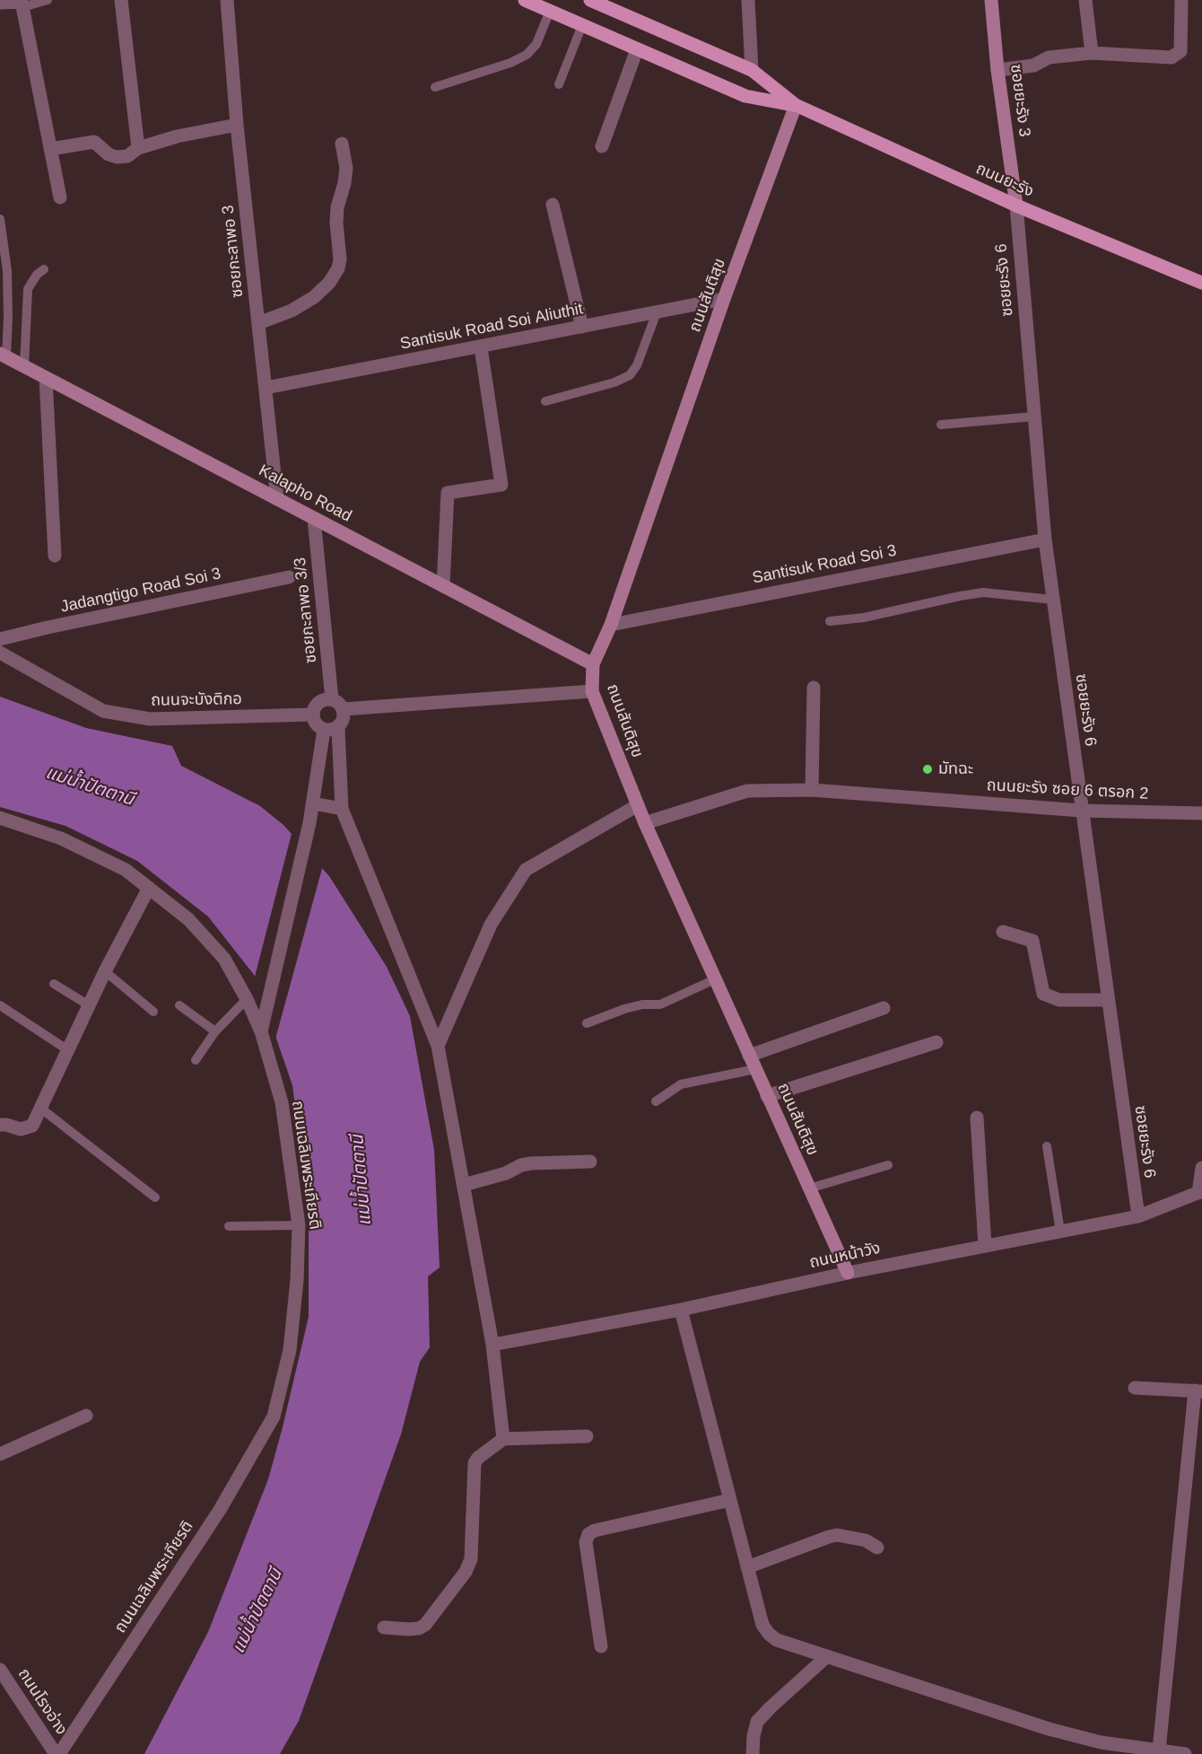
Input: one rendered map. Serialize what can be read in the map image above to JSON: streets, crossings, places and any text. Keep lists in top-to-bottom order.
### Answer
{
  "streets": {
    "main road": ["ถนนยะรัง"],
    "street": [
      "ซอยยะรัง 3",
      "ซอยกะลาพอ 3",
      "ซอยยะรัง 6",
      "ถนนสันติสุข",
      "Santisuk Road Soi Aliuthit",
      "Kalapho Road",
      "Santisuk Road Soi 3",
      "Jadangtigo Road Soi 3",
      "ซอยกะลาพอ 3/3",
      "ถนนจะบังติกอ",
      "ถนนยะรัง ซอย 6 ตรอก 2",
      "ถนนเฉลิมพระเกียรติ",
      "ถนนหน้าวัง",
      "ถนนโรงอ่าง"
    ]
  },
  "crossings": [
    ["ซอยยะรัง 3", "ถนนยะรัง"],
    ["ซอยยะรัง 3", "ซอยยะรัง 6"],
    ["ถนนยะรัง", "ซอยยะรัง 6"],
    ["ถนนยะรัง", "ถนนสันติสุข"],
    ["ซอยกะลาพอ 3", "Santisuk Road Soi Aliuthit"],
    ["ซอยกะลาพอ 3", "Kalapho Road"],
    ["ซอยยะรัง 6", "Santisuk Road Soi 3"],
    ["ซอยยะรัง 6", "ถนนยะรัง ซอย 6 ตรอก 2"],
    ["ซอยยะรัง 6", "ถนนหน้าวัง"],
    ["ถนนสันติสุข", "Santisuk Road Soi Aliuthit"],
    ["ถนนสันติสุข", "Kalapho Road"],
    ["ถนนสันติสุข", "Santisuk Road Soi 3"],
    ["ถนนสันติสุข", "ถนนยะรัง ซอย 6 ตรอก 2"],
    ["ถนนสันติสุข", "ถนนหน้าวัง"],
    ["Kalapho Road", "ซอยกะลาพอ 3/3"],
    ["ซอยกะลาพอ 3/3", "ถนนจะบังติกอ"],
    ["ถนนเฉลิมพระเกียรติ", "ถนนโรงอ่าง"]
  ],
  "water": ["แม่น้ำปัตตานี"],
  "places": ["มัทฉะ"]
}
